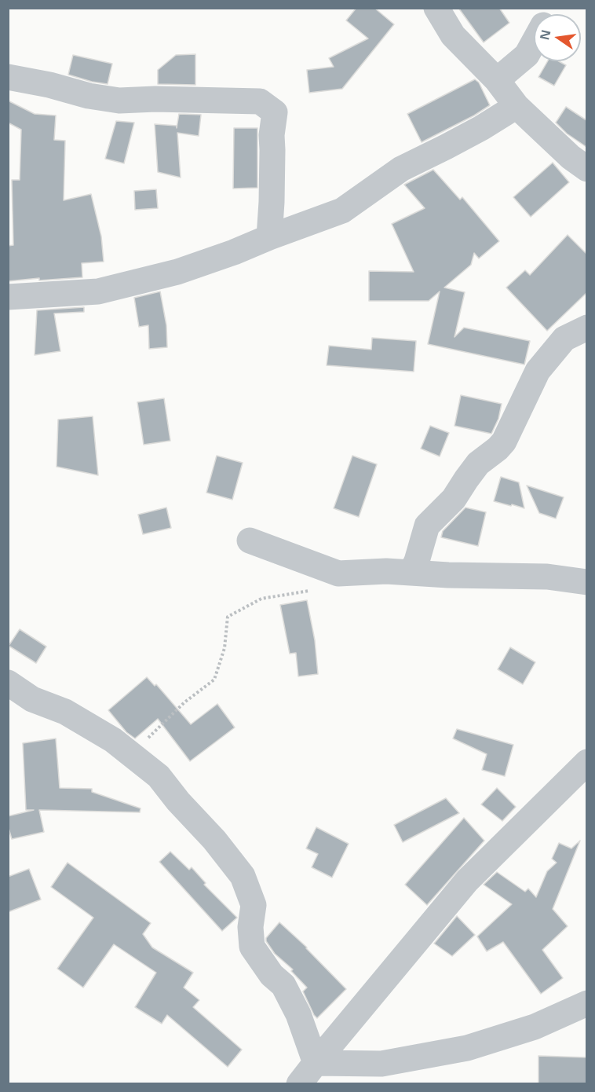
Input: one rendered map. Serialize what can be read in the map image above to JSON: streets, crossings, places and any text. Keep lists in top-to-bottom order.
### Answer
{
  "north": "left"
}
